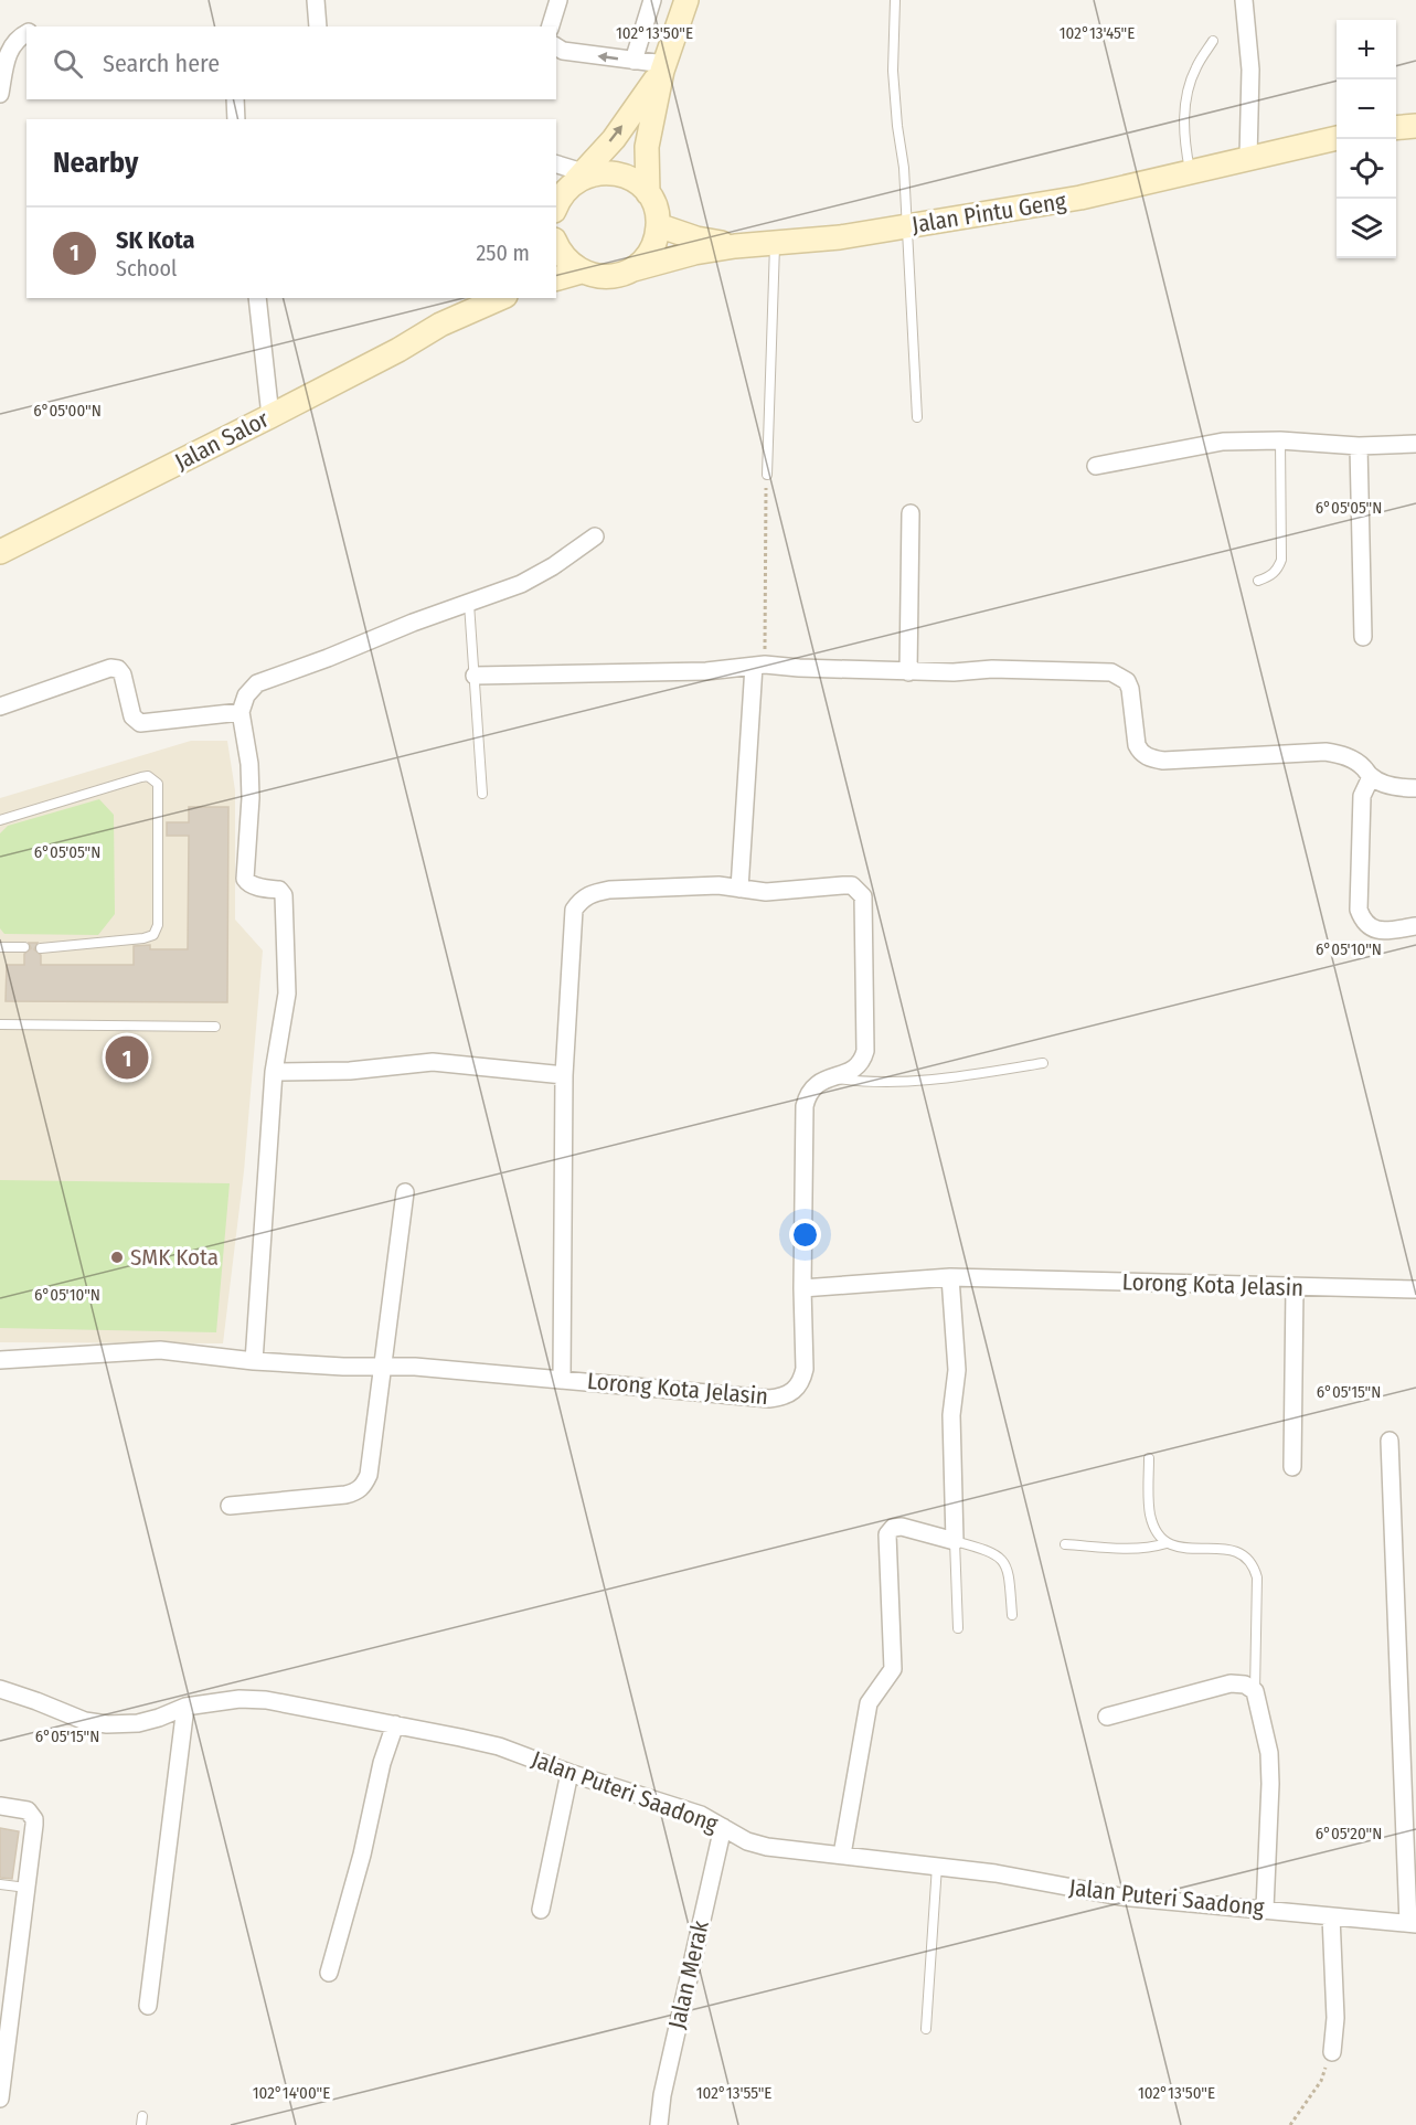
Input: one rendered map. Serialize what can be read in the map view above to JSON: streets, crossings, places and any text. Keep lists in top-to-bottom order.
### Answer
{
  "streets": {
    "main road": ["Jalan Pintu Geng", "Jalan Salor"],
    "street": ["Lorong Kota Jelasin", "Jalan Puteri Saadong", "Jalan Merak"]
  },
  "crossings": [
    ["Jalan Puteri Saadong", "Jalan Merak"]
  ],
  "places": ["SMK Kota"],
  "page": {
    "map_buttons": ["+", "−"],
    "search": "Search here",
    "heading": "Nearby",
    "list": [
      {
        "mark": "1",
        "name": "SK Kota",
        "note": "School",
        "value": "250 m"
      }
    ],
    "pins": "1"
  },
  "coordinates": [
    "102°13'50\"E",
    "102°13'45\"E",
    "6°05'00\"N",
    "6°05'05\"N",
    "6°05'10\"N",
    "6°05'15\"N",
    "6°05'20\"N",
    "102°14'00\"E",
    "102°13'55\"E"
  ]
}
